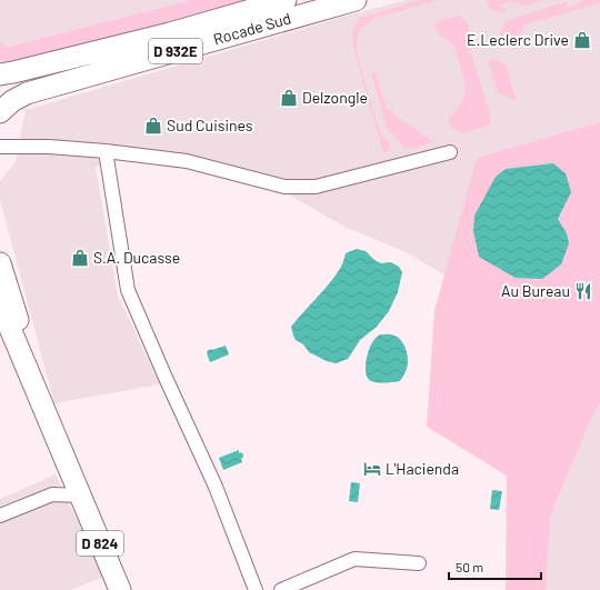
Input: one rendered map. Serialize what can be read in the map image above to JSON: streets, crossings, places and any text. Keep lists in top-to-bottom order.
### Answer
{
  "streets": {
    "main road": ["Rocade Sud", "D 932E", "D 824"]
  },
  "places": {
    "shop": [
      "E.Leclerc Drive",
      "Delzongle",
      "Sud Cuisines",
      "S.A. Ducasse"
    ],
    "restaurant": ["Au Bureau"],
    "hotel": ["L'Hacienda"]
  },
  "scale_bar": "50 m"
}
